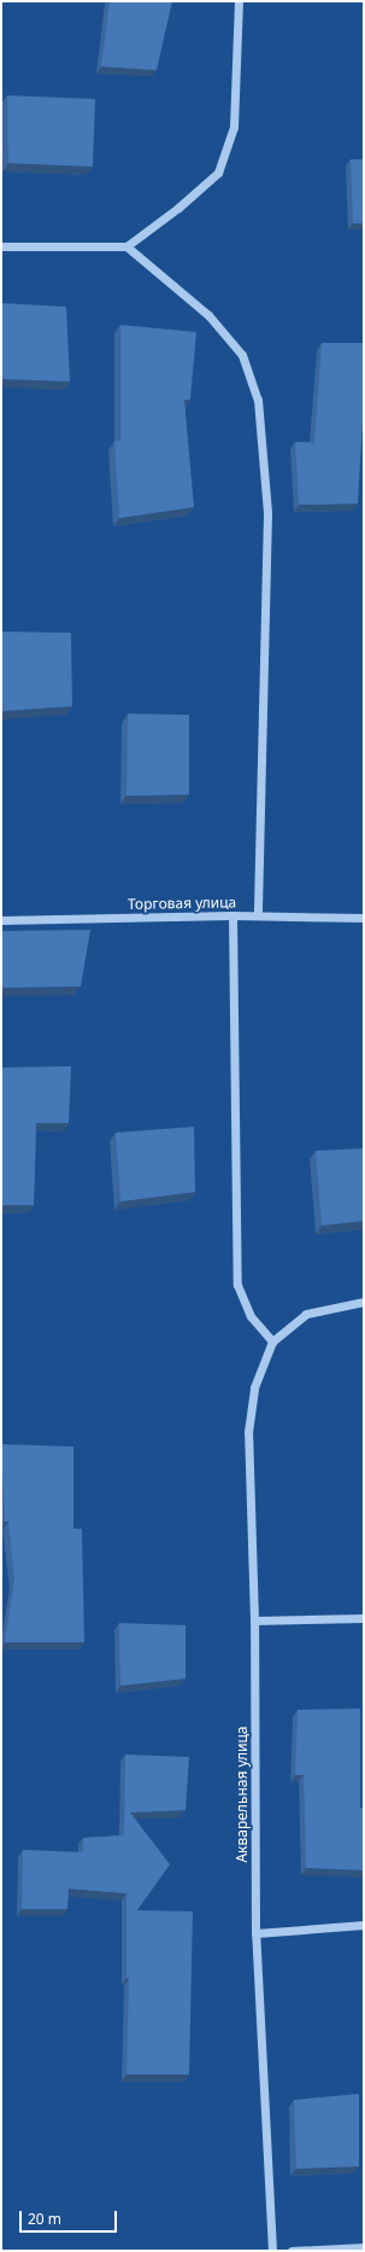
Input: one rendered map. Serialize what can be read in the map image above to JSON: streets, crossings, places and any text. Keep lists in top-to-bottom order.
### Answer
{
  "streets": {
    "street": ["Торговая улица", "Акварельная улица"]
  },
  "scale_bar": "20 m"
}
